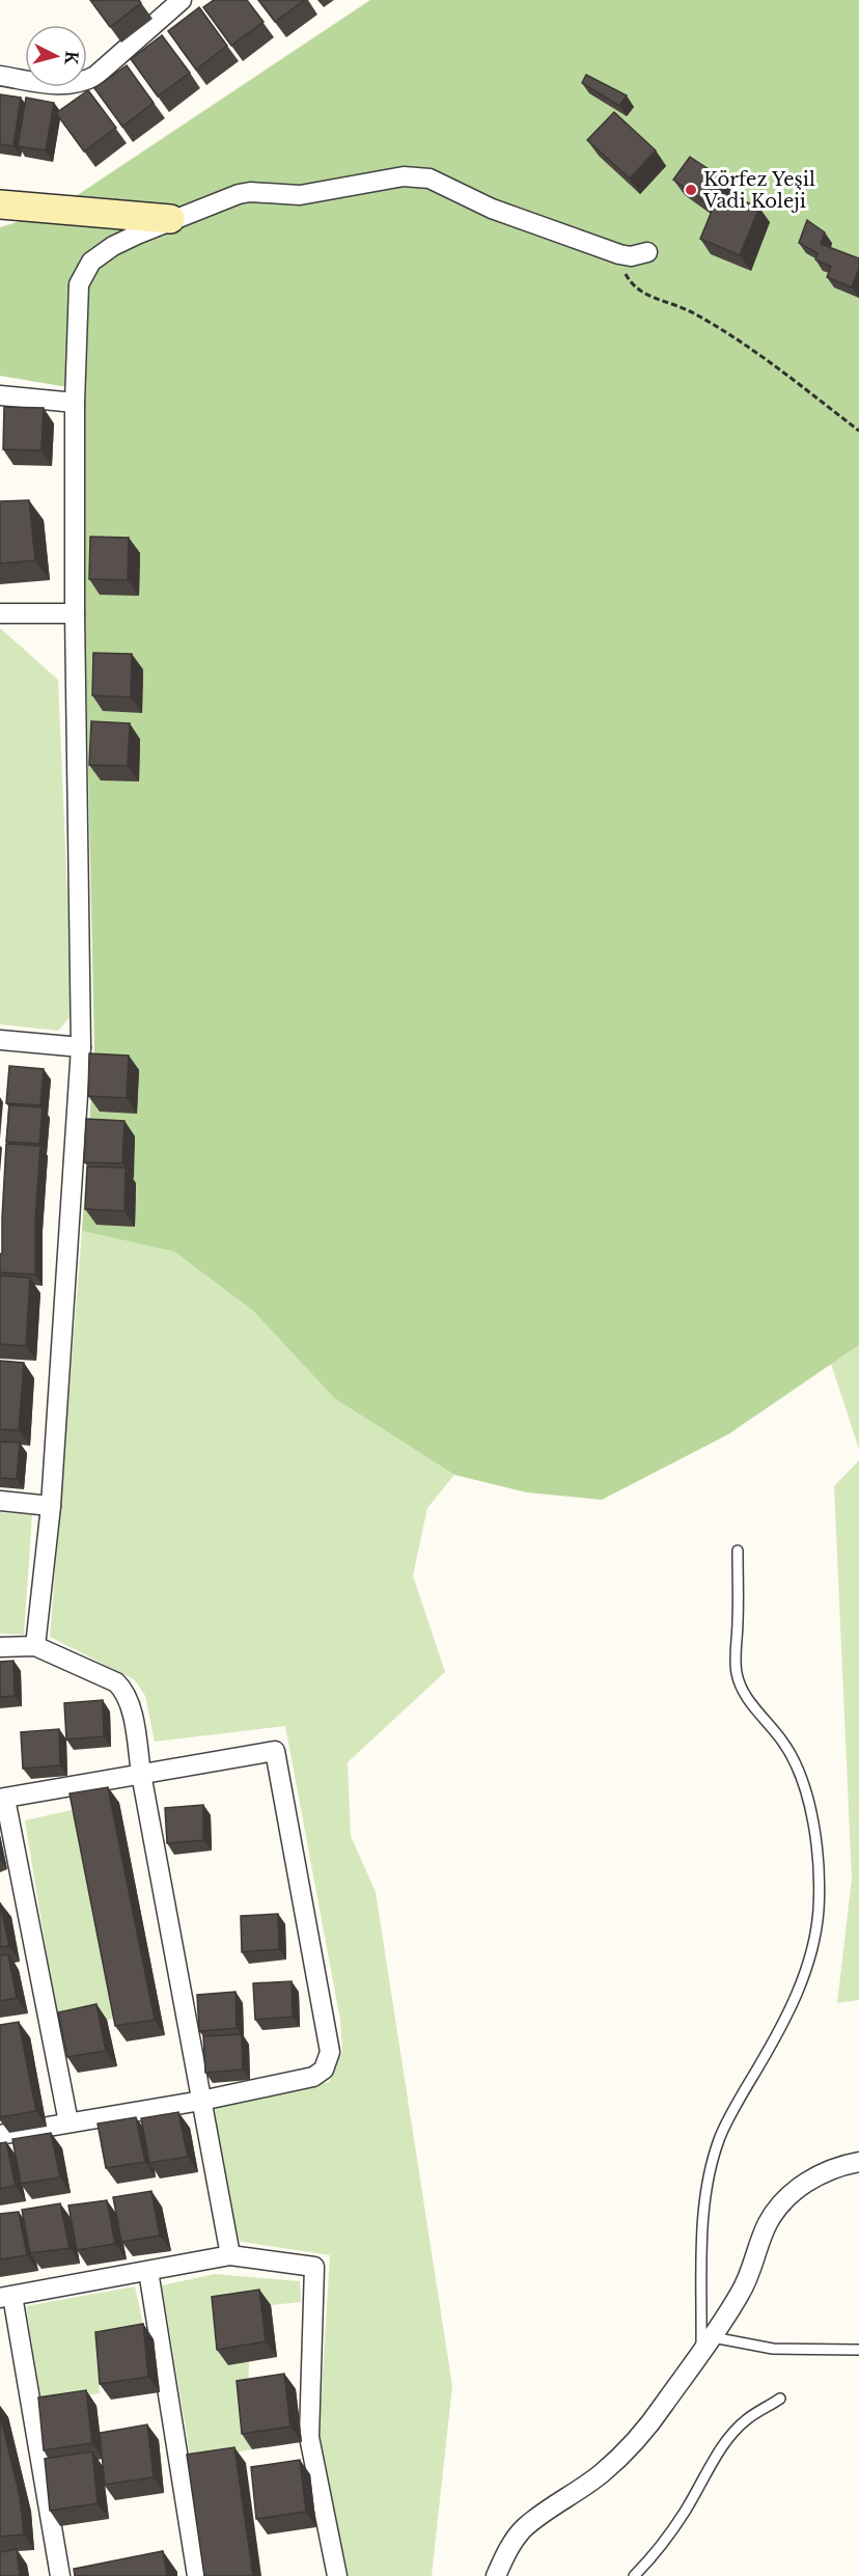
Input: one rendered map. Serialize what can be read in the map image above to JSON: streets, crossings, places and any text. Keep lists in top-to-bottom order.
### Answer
{
  "places": ["Körfez Yeşil Vadi Koleji"],
  "north": "right"
}
